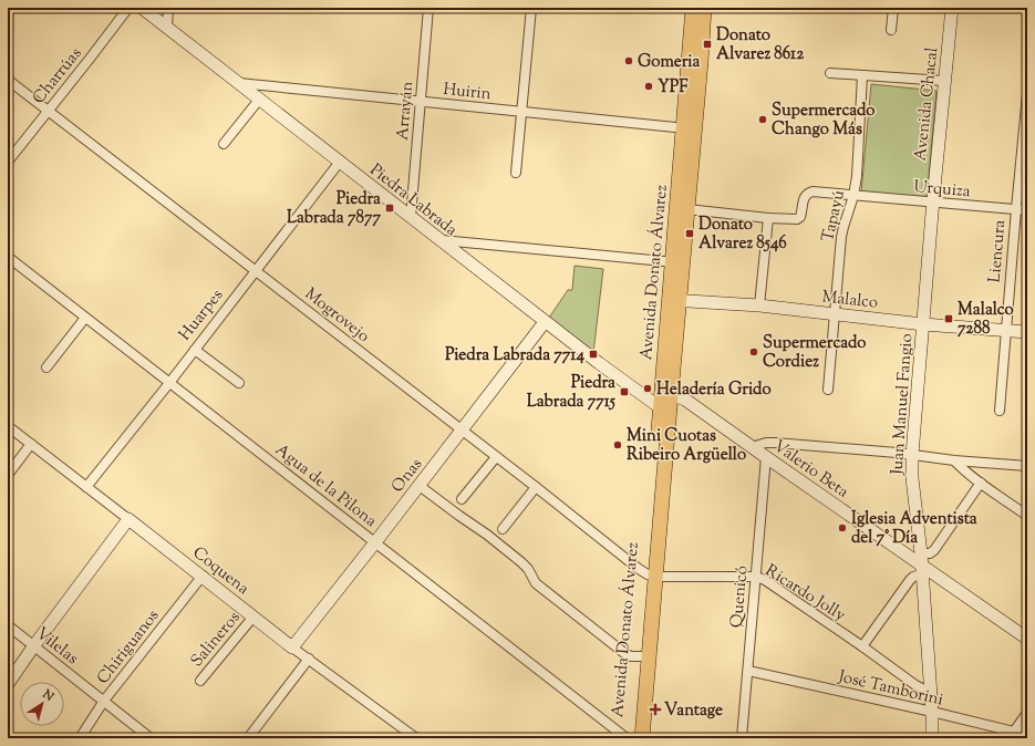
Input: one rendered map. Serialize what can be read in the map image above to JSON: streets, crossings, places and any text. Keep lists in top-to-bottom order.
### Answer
{
  "streets": {
    "main road": [
      "Avenida Chacal",
      "Piedra Labrada",
      "Avenida Donato Álvarez",
      "Malalco",
      "Juan Manuel Fangio",
      "Valerio Beta",
      "Onas",
      "Coquena"
    ],
    "street": [
      "Charrúas",
      "Huirin",
      "Arrayán",
      "Urquiza",
      "Tapayú",
      "Liencura",
      "Huarpes",
      "Mogrovejo",
      "Agua de la Pilona",
      "Ricardo Jolly",
      "Quenicó",
      "Salineros",
      "Vilelas",
      "Chiriguanos",
      "José Tamborini"
    ]
  },
  "crossings": [
    ["Charrúas", "Mogrovejo"],
    ["Huirin", "Arrayán"],
    ["Huirin", "Piedra Labrada"],
    ["Huirin", "Avenida Donato Álvarez"],
    ["Avenida Chacal", "Urquiza"],
    ["Avenida Chacal", "Juan Manuel Fangio"],
    ["Arrayán", "Piedra Labrada"],
    ["Urquiza", "Tapayú"],
    ["Urquiza", "Liencura"],
    ["Urquiza", "Juan Manuel Fangio"],
    ["Piedra Labrada", "Avenida Donato Álvarez"],
    ["Piedra Labrada", "Huarpes"],
    ["Piedra Labrada", "Valerio Beta"],
    ["Piedra Labrada", "Onas"],
    ["Tapayú", "Malalco"],
    ["Liencura", "Malalco"],
    ["Avenida Donato Álvarez", "Malalco"],
    ["Avenida Donato Álvarez", "Mogrovejo"],
    ["Avenida Donato Álvarez", "Valerio Beta"],
    ["Avenida Donato Álvarez", "Ricardo Jolly"],
    ["Malalco", "Juan Manuel Fangio"],
    ["Huarpes", "Mogrovejo"],
    ["Huarpes", "Agua de la Pilona"],
    ["Huarpes", "Coquena"],
    ["Mogrovejo", "Onas"],
    ["Mogrovejo", "Ricardo Jolly"],
    ["Juan Manuel Fangio", "Valerio Beta"],
    ["Juan Manuel Fangio", "Ricardo Jolly"],
    ["Juan Manuel Fangio", "José Tamborini"],
    ["Valerio Beta", "Quenicó"],
    ["Onas", "Agua de la Pilona"],
    ["Onas", "Coquena"],
    ["Coquena", "Salineros"],
    ["Coquena", "Chiriguanos"],
    ["Ricardo Jolly", "Quenicó"],
    ["Quenicó", "José Tamborini"],
    ["Vilelas", "Chiriguanos"]
  ],
  "places": {
    "transit": [
      "Donato Alvarez 8612",
      "Piedra Labrada 7877",
      "Donato Alvarez 8546",
      "Malalco 7288",
      "Piedra Labrada 7714",
      "Piedra Labrada 7715"
    ],
    "other": [
      "Gomeria",
      "YPF",
      "Supermercado Chango Más",
      "Supermercado Cordiez",
      "Heladería Grido",
      "Mini Cuotas Ribeiro Argüello",
      "Iglesia Adventista del 7° Día"
    ],
    "health": ["Vantage"]
  },
  "north": "top right"
}
